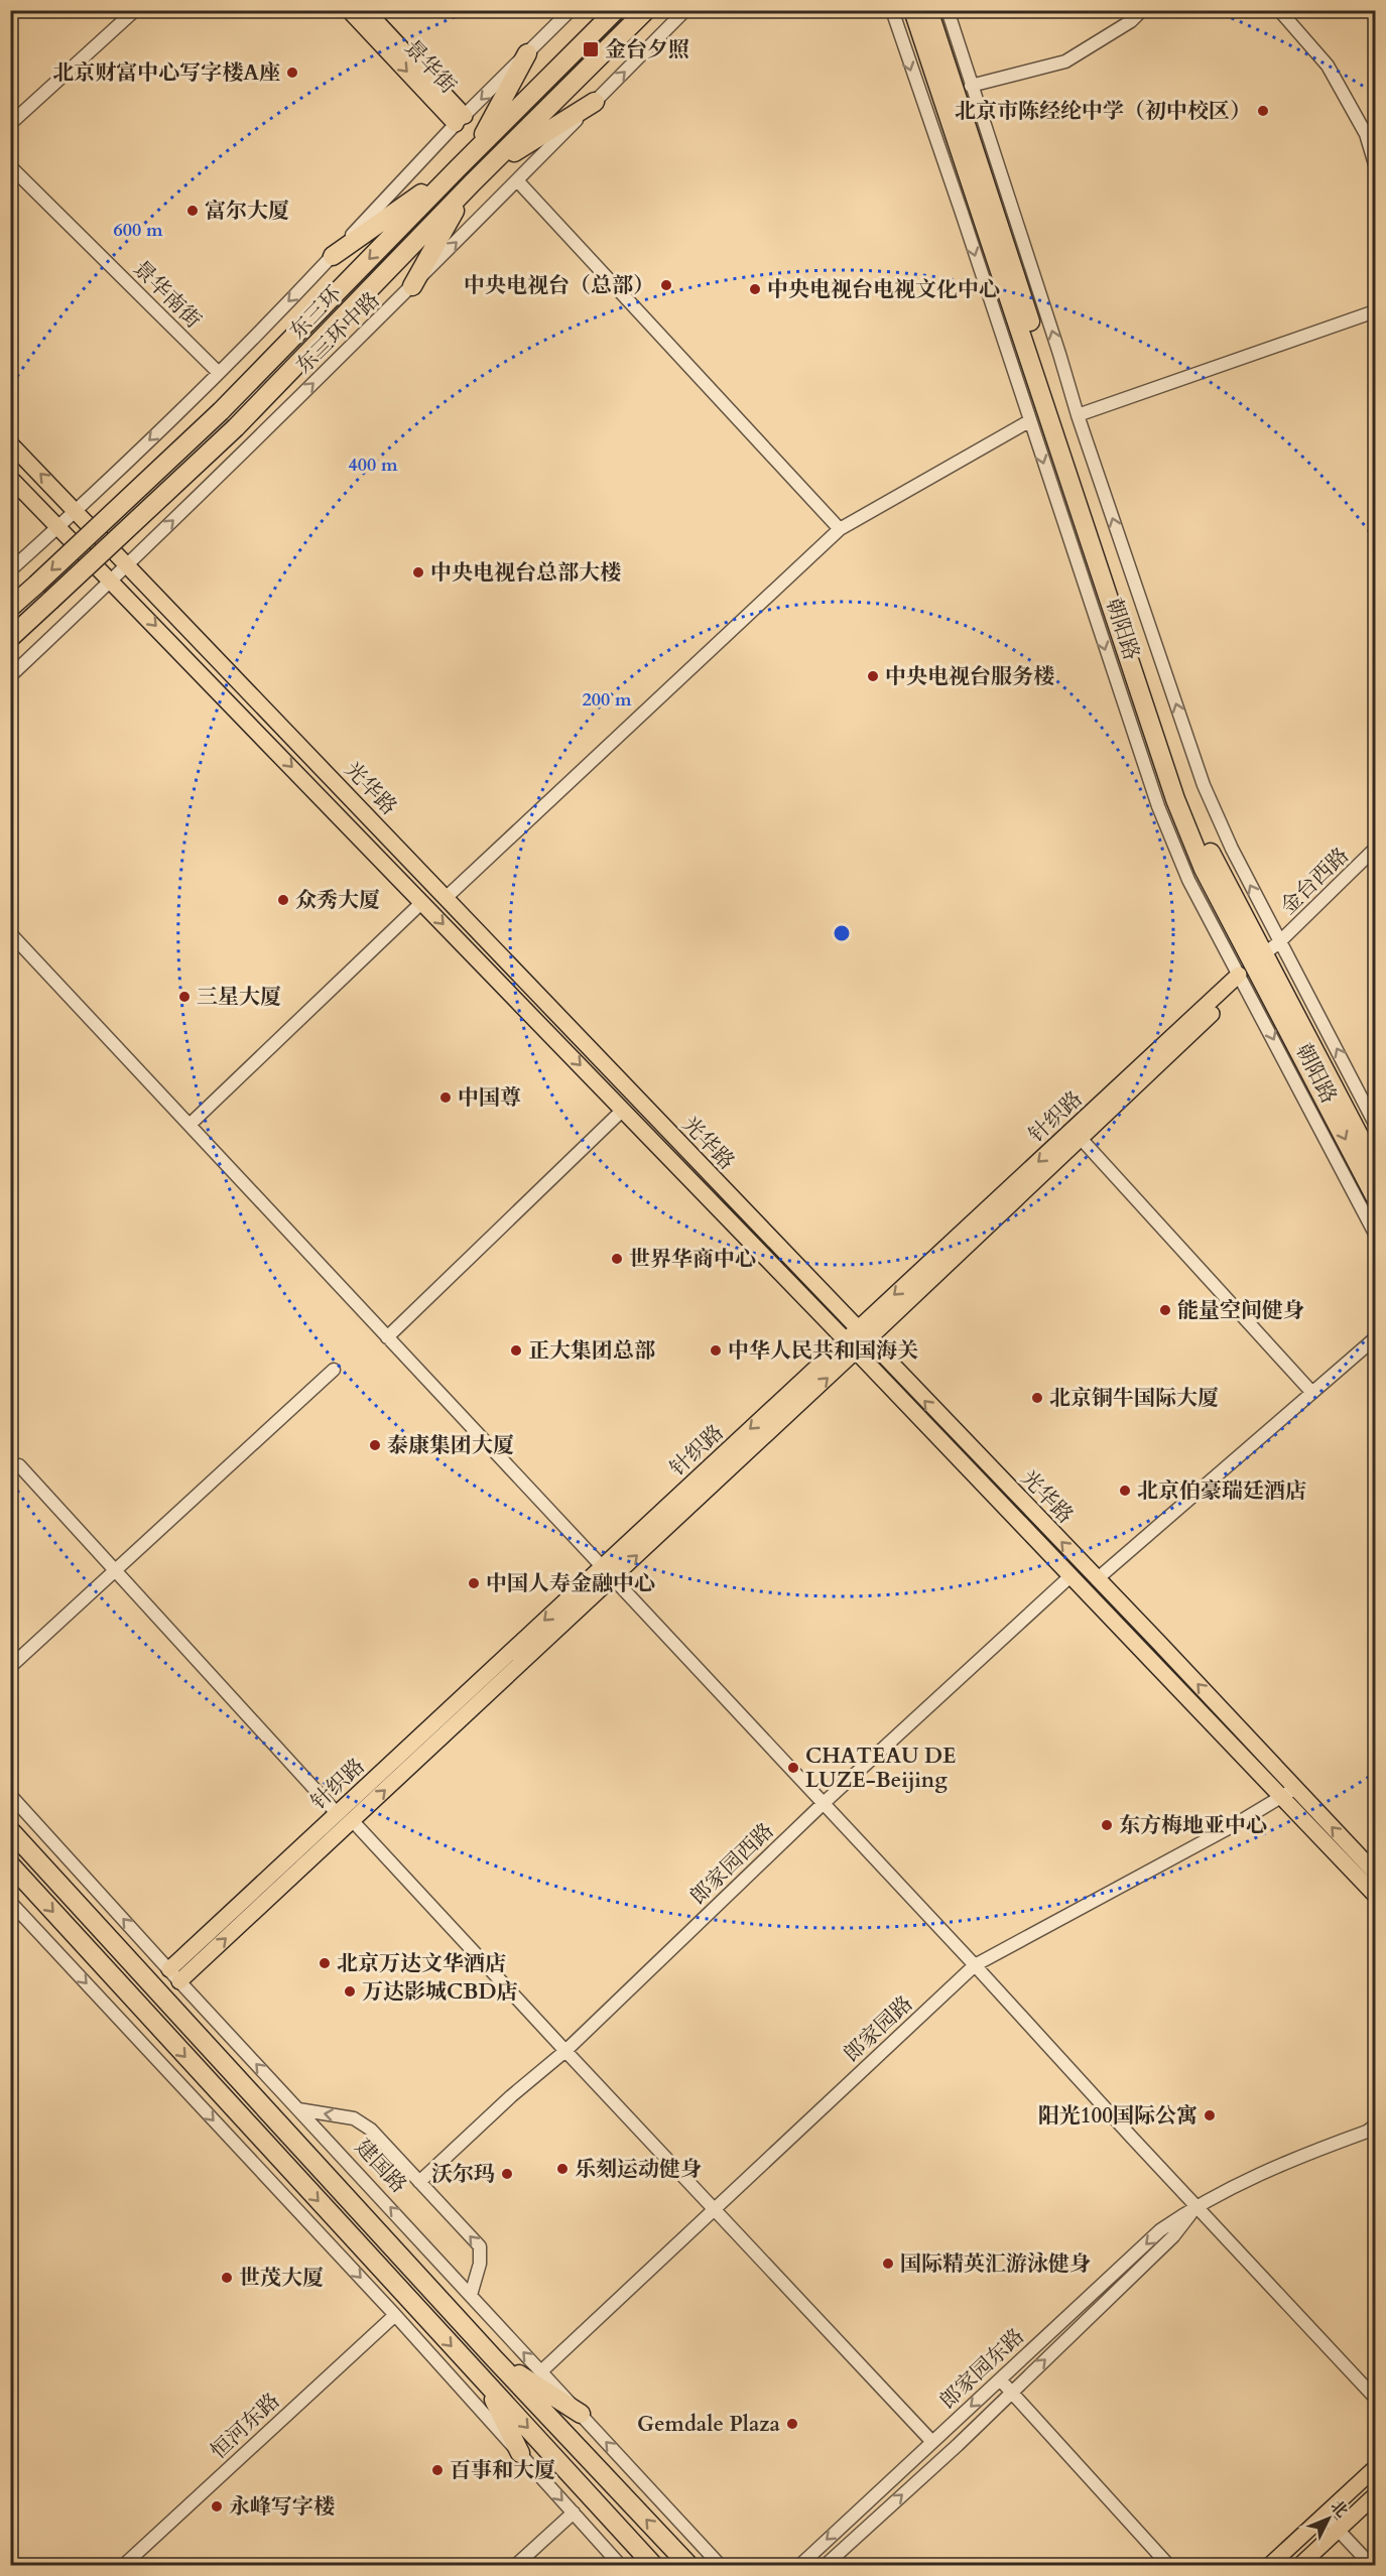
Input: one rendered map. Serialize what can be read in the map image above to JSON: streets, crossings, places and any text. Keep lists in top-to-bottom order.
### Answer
{
  "streets": {
    "highway": ["东三环", "朝阳路"],
    "main road": ["景华街", "光华路", "针织路"],
    "street": [
      "景华南街",
      "东三环中路",
      "金台西路",
      "郎家园西路",
      "郎家园路",
      "建国路",
      "郎家园东路",
      "恒河东路"
    ]
  },
  "crossings": [
    ["东三环中路", "光华路"],
    ["朝阳路", "金台西路"],
    ["朝阳路", "针织路"],
    ["光华路", "针织路"],
    ["光华路", "郎家园西路"],
    ["光华路", "郎家园路"],
    ["金台西路", "针织路"],
    ["针织路", "建国路"],
    ["郎家园路", "建国路"]
  ],
  "places": {
    "transit": ["金台夕照"],
    "other": [
      "北京财富中心写字楼A座",
      "北京市陈经纶中学（初中校区）",
      "富尔大厦",
      "中央电视台（总部）",
      "中央电视台电视文化中心",
      "中央电视台总部大楼",
      "中央电视台服务楼",
      "众秀大厦",
      "三星大厦",
      "中国尊",
      "世界华商中心",
      "能量空间健身",
      "正大集团总部",
      "中华人民共和国海关",
      "北京铜牛国际大厦",
      "泰康集团大厦",
      "北京伯豪瑞廷酒店",
      "中国人寿金融中心",
      "CHATEAU DE LUZE-Beijing",
      "东方梅地亚中心",
      "北京万达文华酒店",
      "万达影城CBD店",
      "阳光100国际公寓",
      "乐刻运动健身",
      "沃尔玛",
      "国际精英汇游泳健身",
      "世茂大厦",
      "Gemdale Plaza",
      "百事和大厦",
      "永峰写字楼"
    ]
  },
  "north": "top right",
  "rings": ["600 m", "400 m", "200 m"]
}
